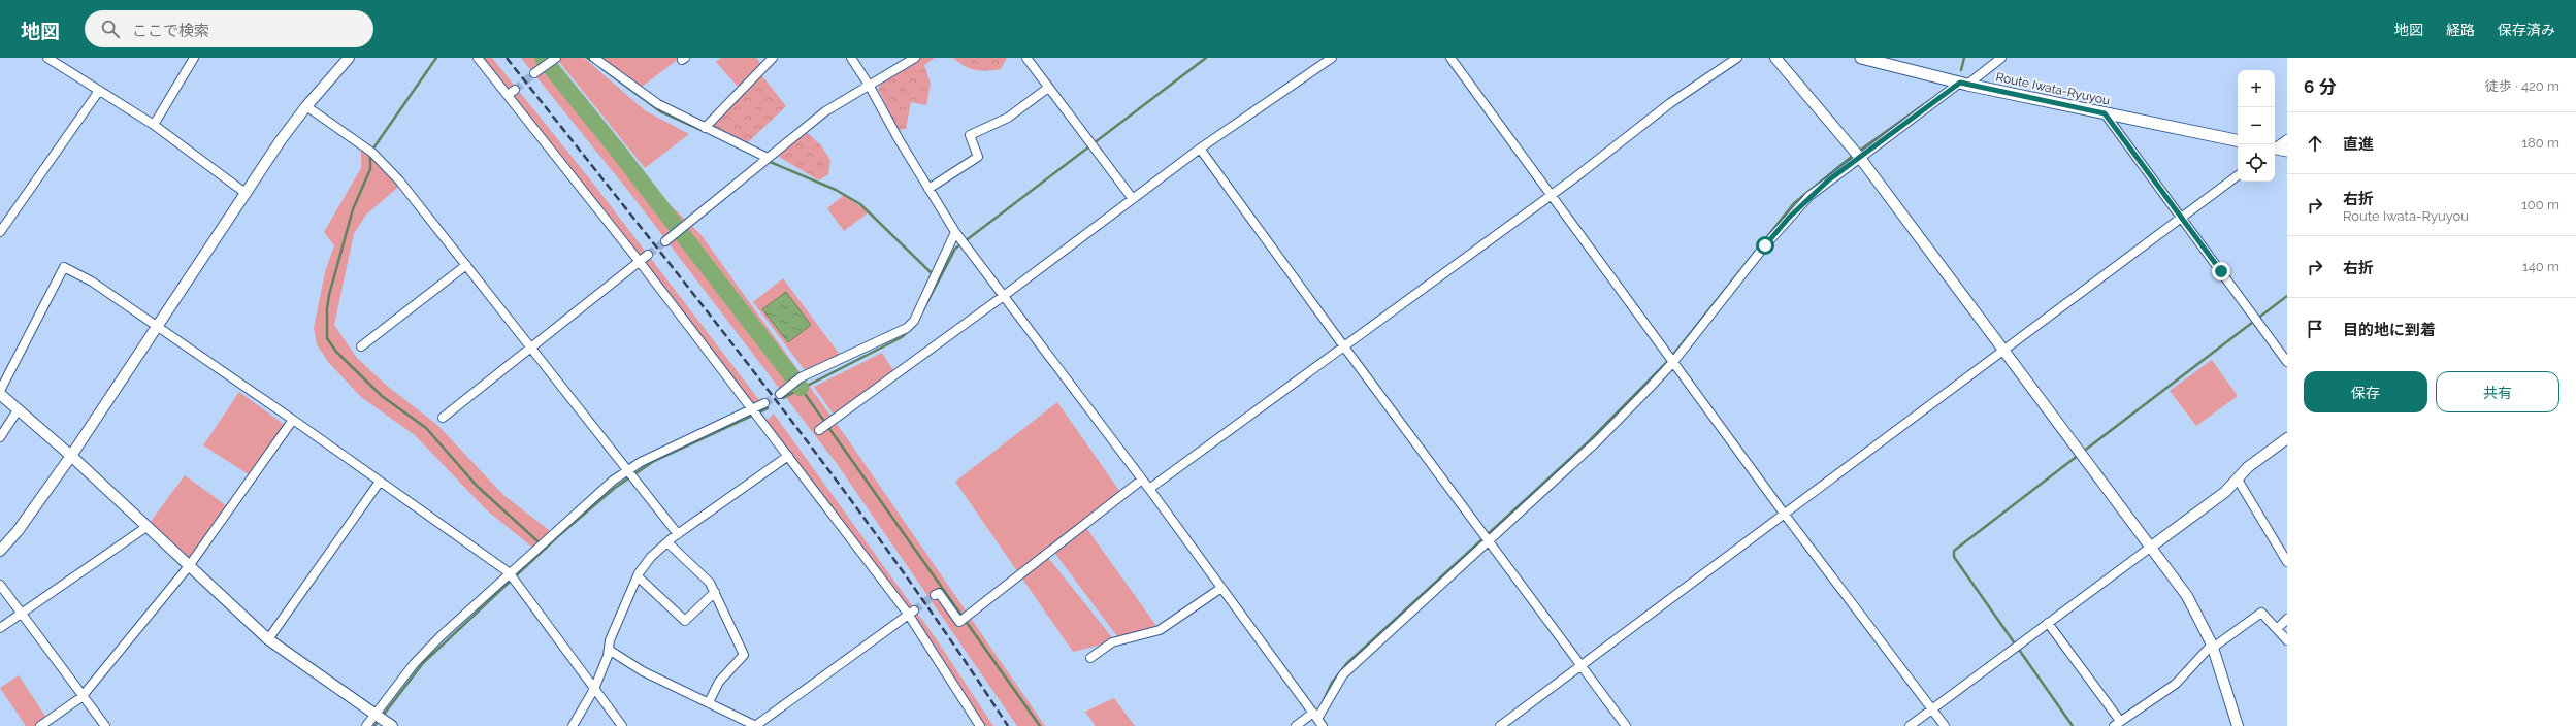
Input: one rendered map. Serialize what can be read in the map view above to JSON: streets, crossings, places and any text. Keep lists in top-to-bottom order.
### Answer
{
  "streets": {
    "main road": ["Route Iwata-Ryuyou"]
  },
  "page": {
    "header": "地図",
    "search": "ここで検索",
    "nav": ["地図", "経路", "保存済み"],
    "heading": ["6 分", "徒歩 · 420 m"],
    "map_buttons": ["+", "−"],
    "list": [
      ["直進", "180 m"],
      ["右折", "Route Iwata-Ryuyou", "100 m"],
      ["右折", "140 m"],
      "目的地に到着"
    ],
    "buttons": ["保存", "共有"]
  }
}
